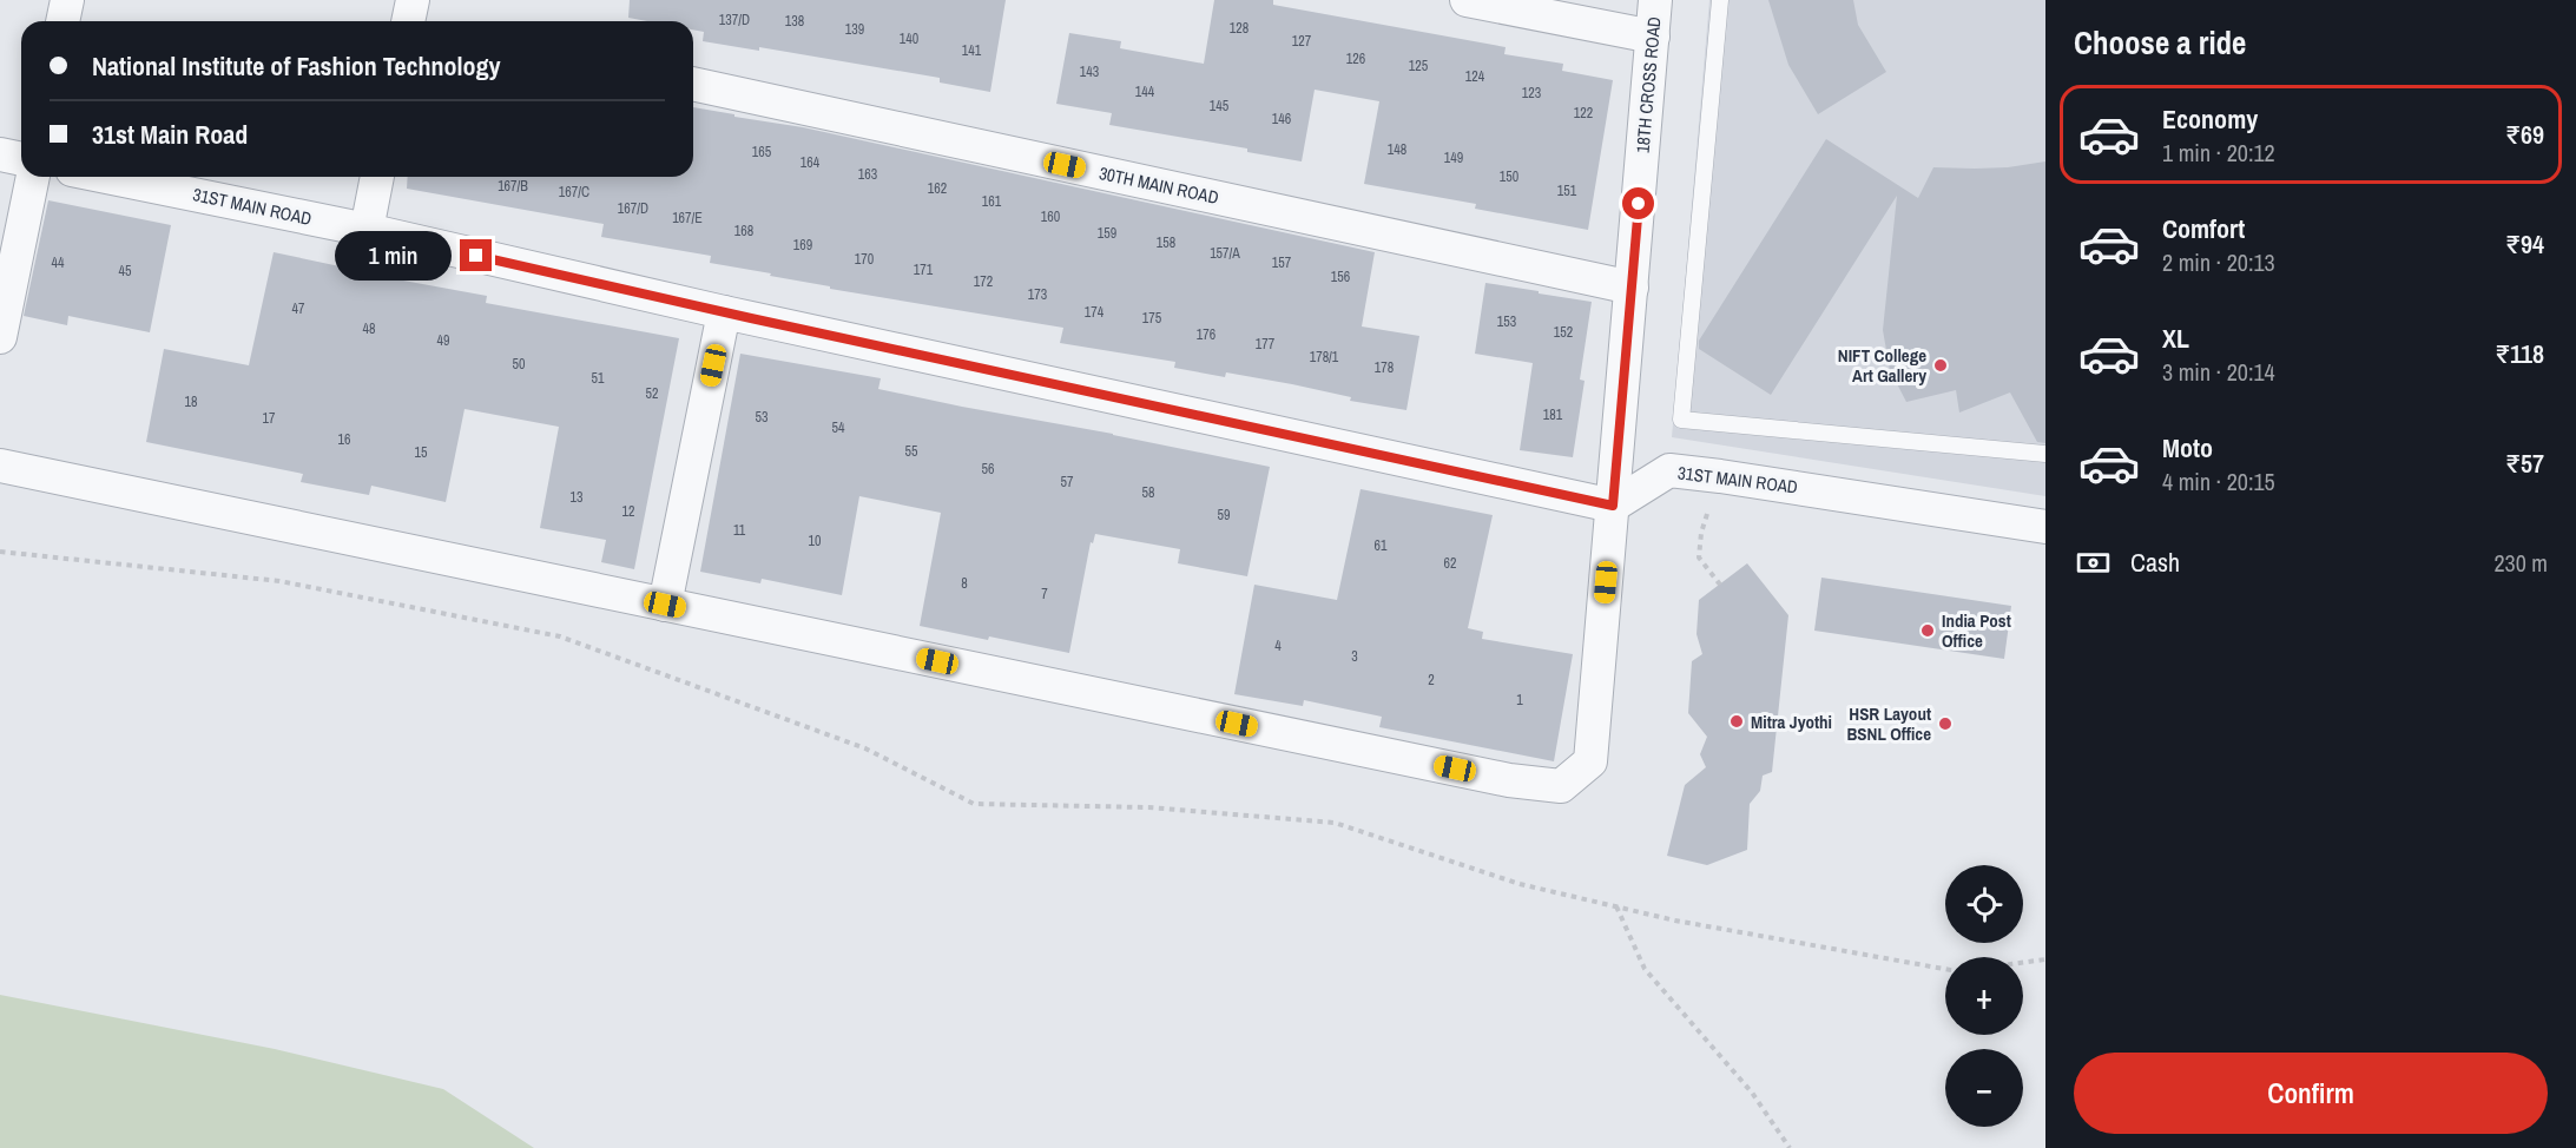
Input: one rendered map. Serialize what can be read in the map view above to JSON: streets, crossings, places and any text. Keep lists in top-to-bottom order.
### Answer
{
  "streets": {
    "street": ["18TH CROSS ROAD", "30TH MAIN ROAD", "31ST MAIN ROAD"]
  },
  "crossings": [
    ["18TH CROSS ROAD", "30TH MAIN ROAD"],
    ["18TH CROSS ROAD", "31ST MAIN ROAD"]
  ],
  "places": [
    "NIFT College Art Gallery",
    "India Post Office",
    "Mitra Jyothi",
    "HSR Layout BSNL Office"
  ],
  "house_numbers": [
    "137/D",
    "138",
    "128",
    "139",
    "140",
    "127",
    "141",
    "126",
    "125",
    "143",
    "124",
    "144",
    "123",
    "145",
    "122",
    "146",
    "148",
    "165",
    "149",
    "164",
    "163",
    "150",
    "167/B",
    "162",
    "151",
    "167/C",
    "161",
    "167/D",
    "160",
    "167/E",
    "168",
    "159",
    "158",
    "169",
    "157/A",
    "170",
    "44",
    "157",
    "171",
    "45",
    "156",
    "172",
    "173",
    "47",
    "174",
    "175",
    "153",
    "48",
    "152",
    "176",
    "49",
    "177",
    "178/1",
    "50",
    "178",
    "51",
    "52",
    "18",
    "181",
    "53",
    "17",
    "54",
    "16",
    "55",
    "15",
    "56",
    "57",
    "58",
    "13",
    "12",
    "59",
    "11",
    "10",
    "61",
    "62",
    "8",
    "7",
    "4",
    "3",
    "2",
    "1"
  ],
  "page": {
    "heading": "Choose a ride",
    "banner": ["National Institute of Fashion Technology", "31st Main Road"],
    "list": [
      {
        "name": "Economy",
        "note": "1 min · 20:12",
        "value": "₹69"
      },
      {
        "name": "Comfort",
        "note": "2 min · 20:13",
        "value": "₹94"
      },
      {
        "name": "XL",
        "note": "3 min · 20:14",
        "value": "₹118"
      },
      {
        "name": "Moto",
        "note": "4 min · 20:15",
        "value": "₹57"
      }
    ],
    "bubble": "1 min",
    "pay": ["Cash", "230 m"],
    "map_buttons": ["+", "−"],
    "buttons": "Confirm"
  }
}
